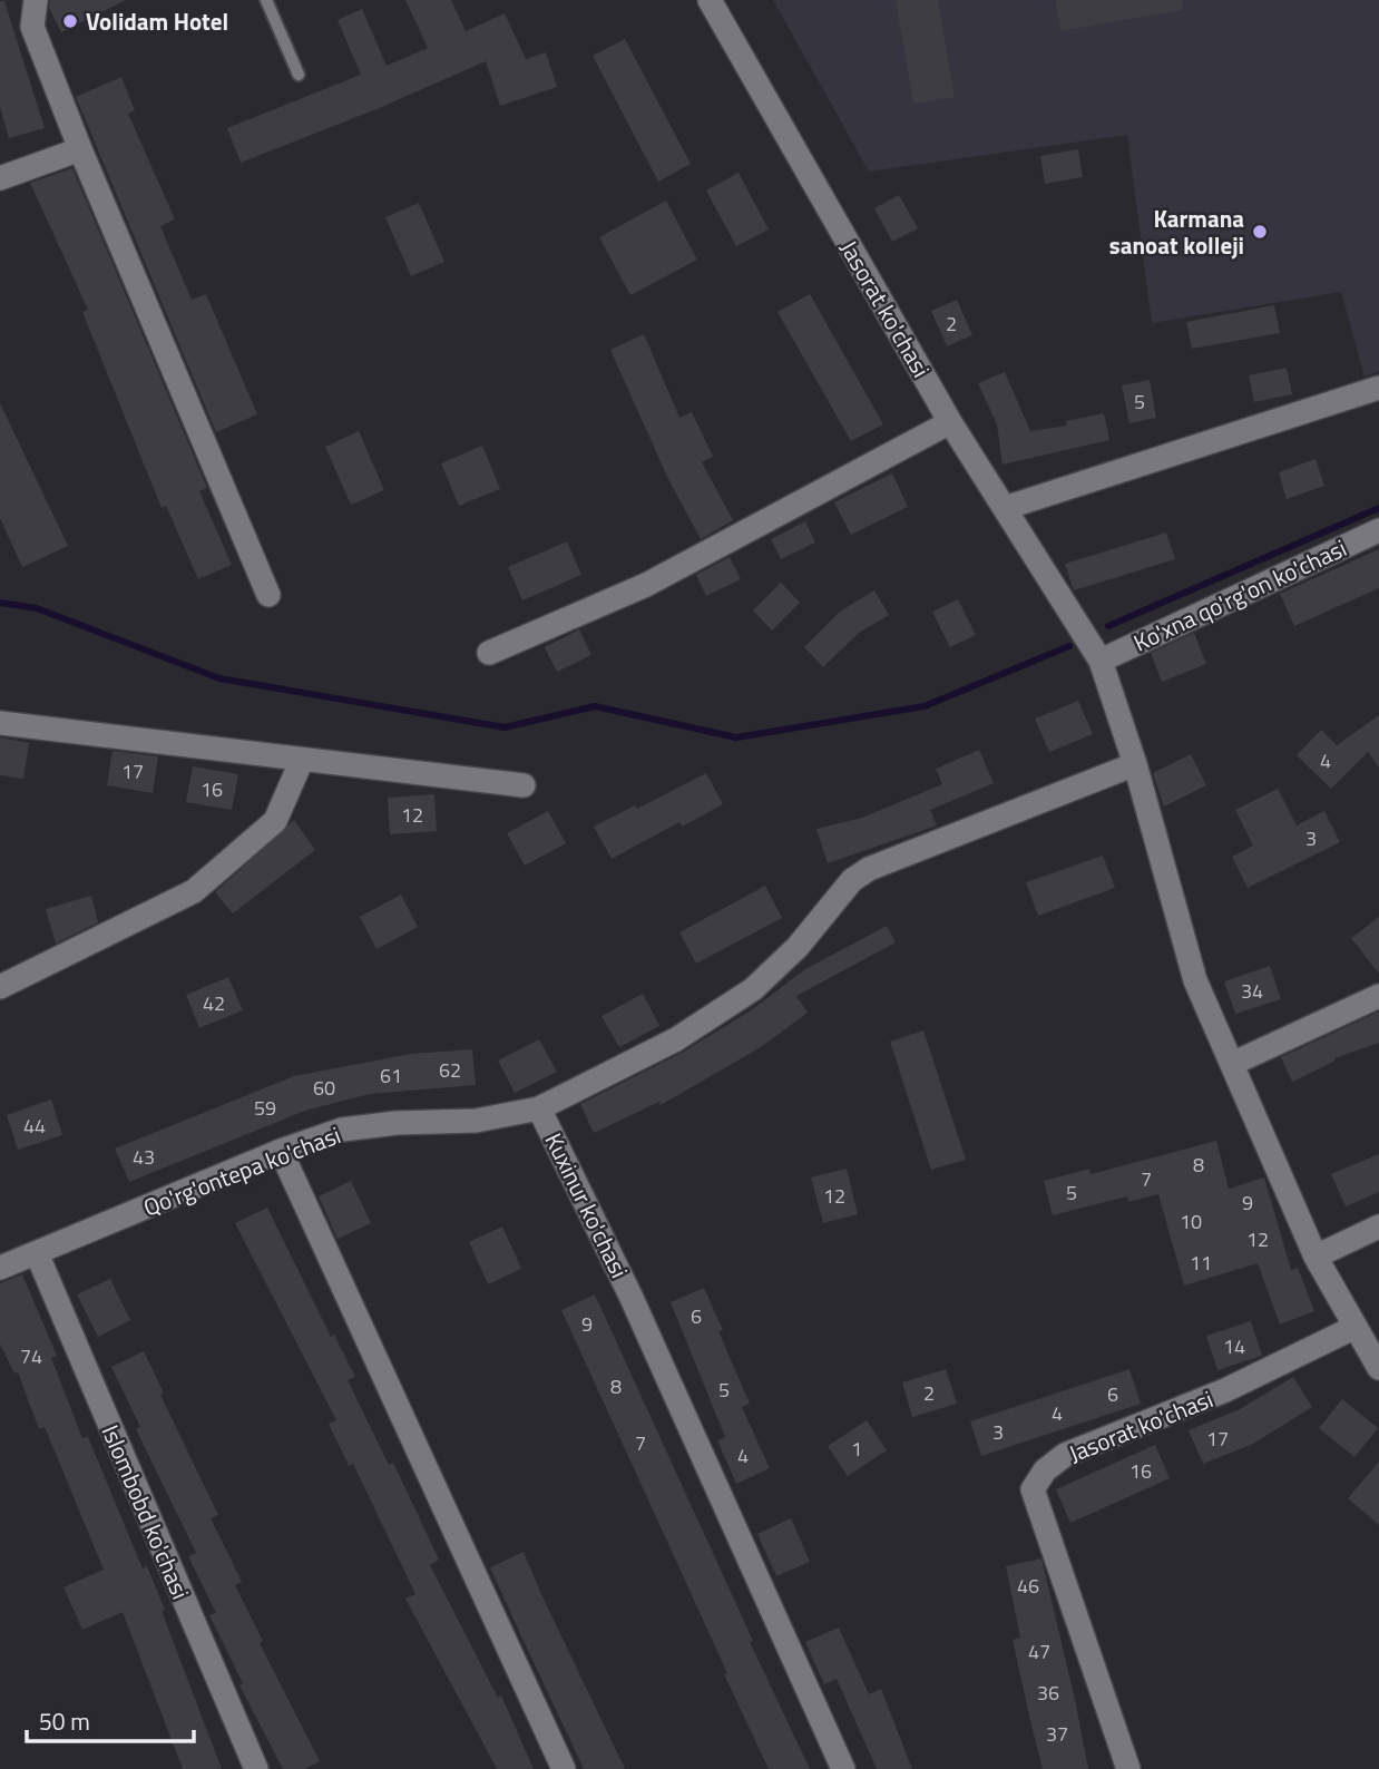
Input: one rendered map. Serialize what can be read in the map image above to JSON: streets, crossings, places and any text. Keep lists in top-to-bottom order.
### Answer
{
  "streets": {
    "street": [
      "Jasorat ko'chasi",
      "Ko'xna qo'rg'on ko'chasi",
      "Qo'rg'ontepa ko'chasi",
      "Kuxinur ko'chasi",
      "Islombobd ko'chasi"
    ]
  },
  "crossings": [
    ["Jasorat ko'chasi", "Ko'xna qo'rg'on ko'chasi"],
    ["Jasorat ko'chasi", "Kuxinur ko'chasi"],
    ["Qo'rg'ontepa ko'chasi", "Kuxinur ko'chasi"],
    ["Qo'rg'ontepa ko'chasi", "Islombobd ko'chasi"]
  ],
  "places": ["Volidam Hotel", "Karmana sanoat kolleji"],
  "house_numbers": [
    "2",
    "5",
    "4",
    "17",
    "16",
    "12",
    "3",
    "34",
    "42",
    "62",
    "61",
    "60",
    "59",
    "44",
    "43",
    "8",
    "7",
    "5",
    "12",
    "9",
    "10",
    "12",
    "11",
    "6",
    "9",
    "14",
    "74",
    "8",
    "5",
    "2",
    "6",
    "4",
    "3",
    "17",
    "7",
    "1",
    "4",
    "16",
    "46",
    "47",
    "36",
    "37"
  ],
  "scale_bar": "50 m"
}
